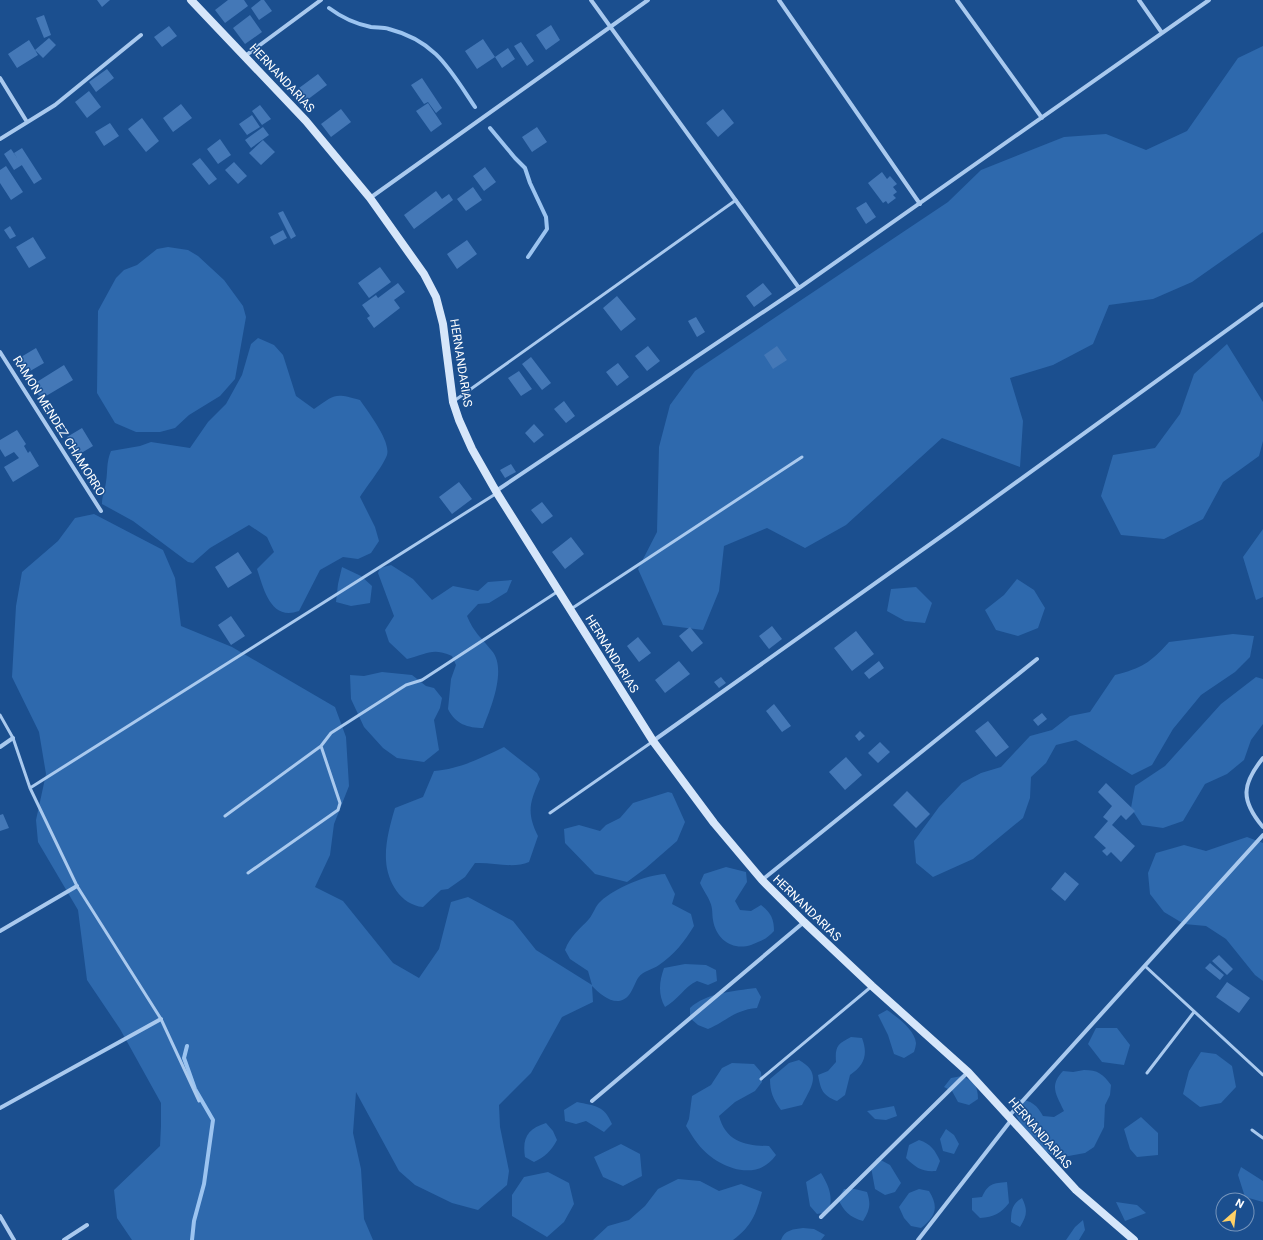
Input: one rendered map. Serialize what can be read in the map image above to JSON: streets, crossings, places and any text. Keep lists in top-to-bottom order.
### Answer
{
  "streets": {
    "street": ["HERNANDARIAS", "RAMON MENDEZ CHAMORRO"]
  },
  "north": "top right"
}
